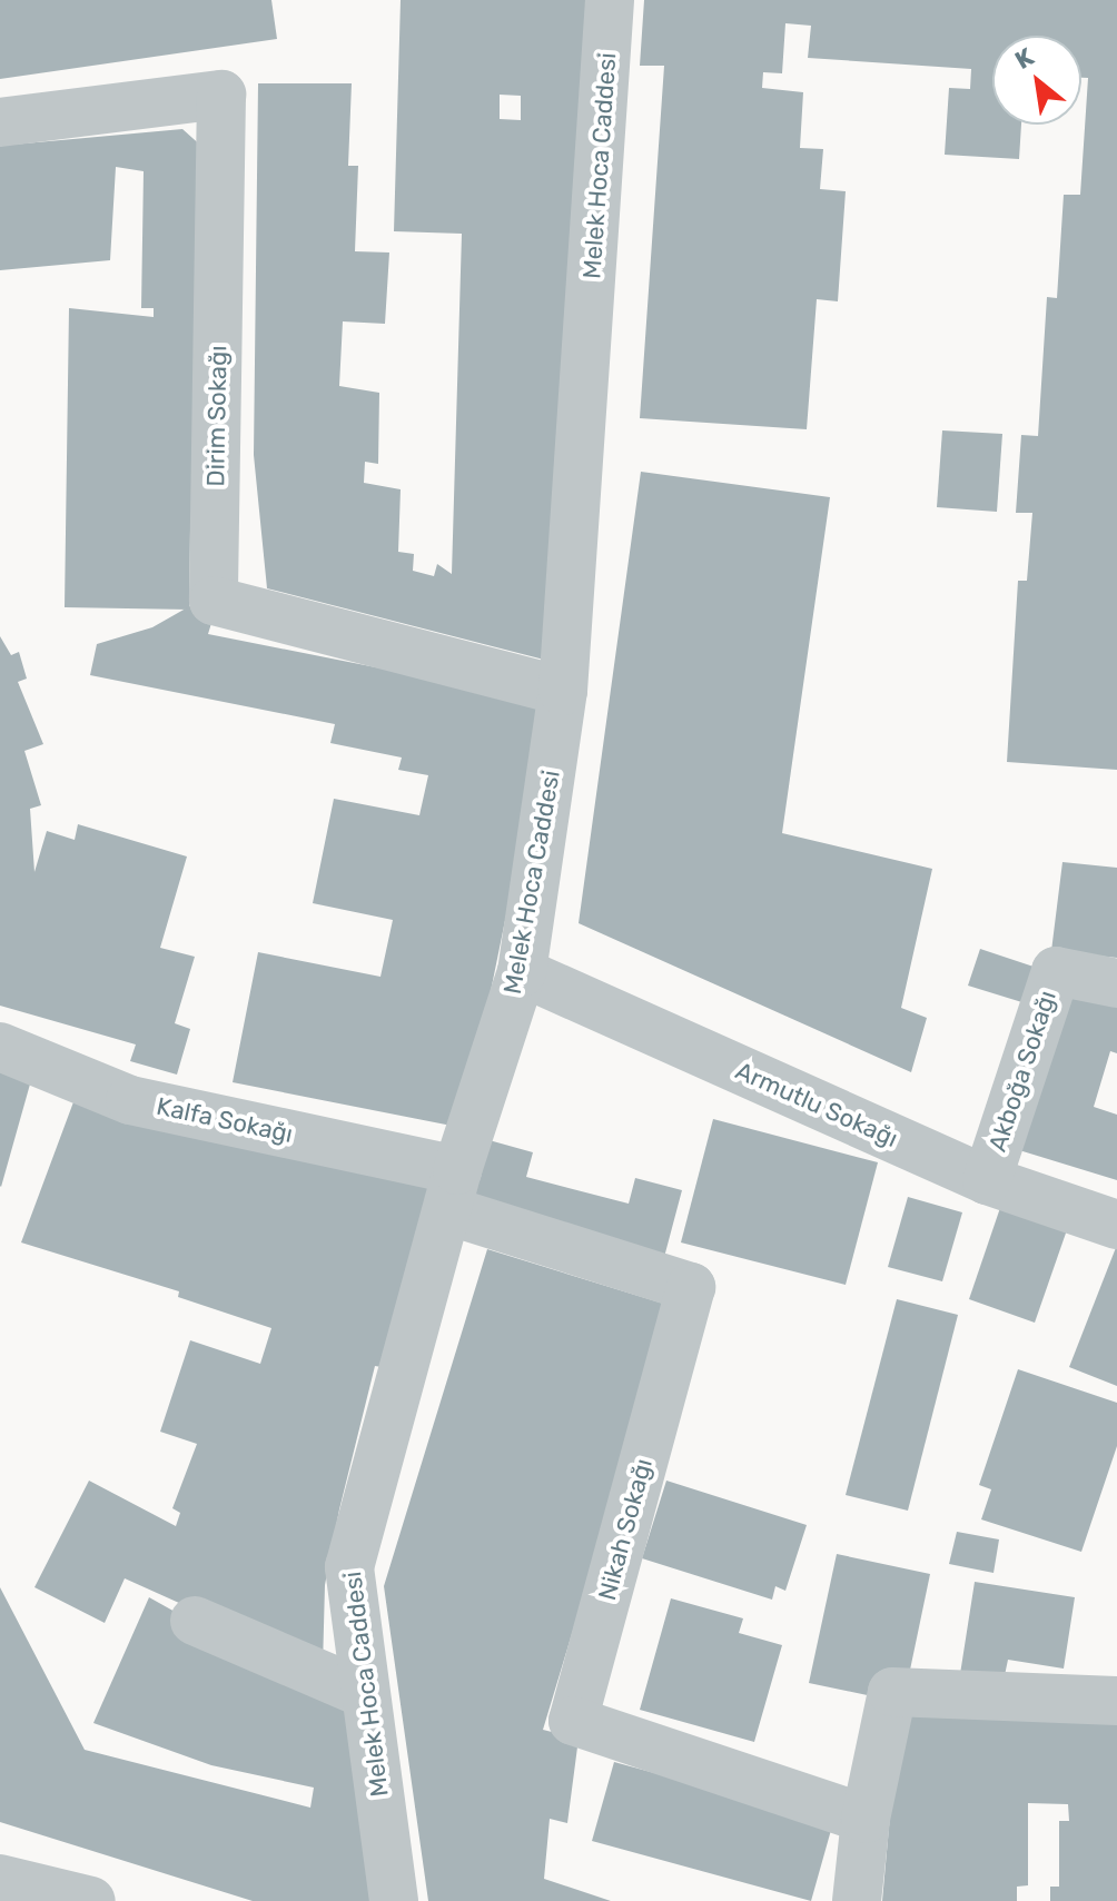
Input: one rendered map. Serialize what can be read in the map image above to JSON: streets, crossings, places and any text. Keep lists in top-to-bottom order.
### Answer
{
  "streets": {
    "street": [
      "Melek Hoca Caddesi",
      "Dirim Sokağı",
      "Akboğa Sokağı",
      "Armutlu Sokağı",
      "Kalfa Sokağı",
      "Nikah Sokağı"
    ]
  },
  "crossings": [
    ["Melek Hoca Caddesi", "Dirim Sokağı"],
    ["Melek Hoca Caddesi", "Armutlu Sokağı"],
    ["Melek Hoca Caddesi", "Kalfa Sokağı"],
    ["Melek Hoca Caddesi", "Nikah Sokağı"],
    ["Akboğa Sokağı", "Armutlu Sokağı"],
    ["Kalfa Sokağı", "Nikah Sokağı"]
  ],
  "north": "top left"
}
